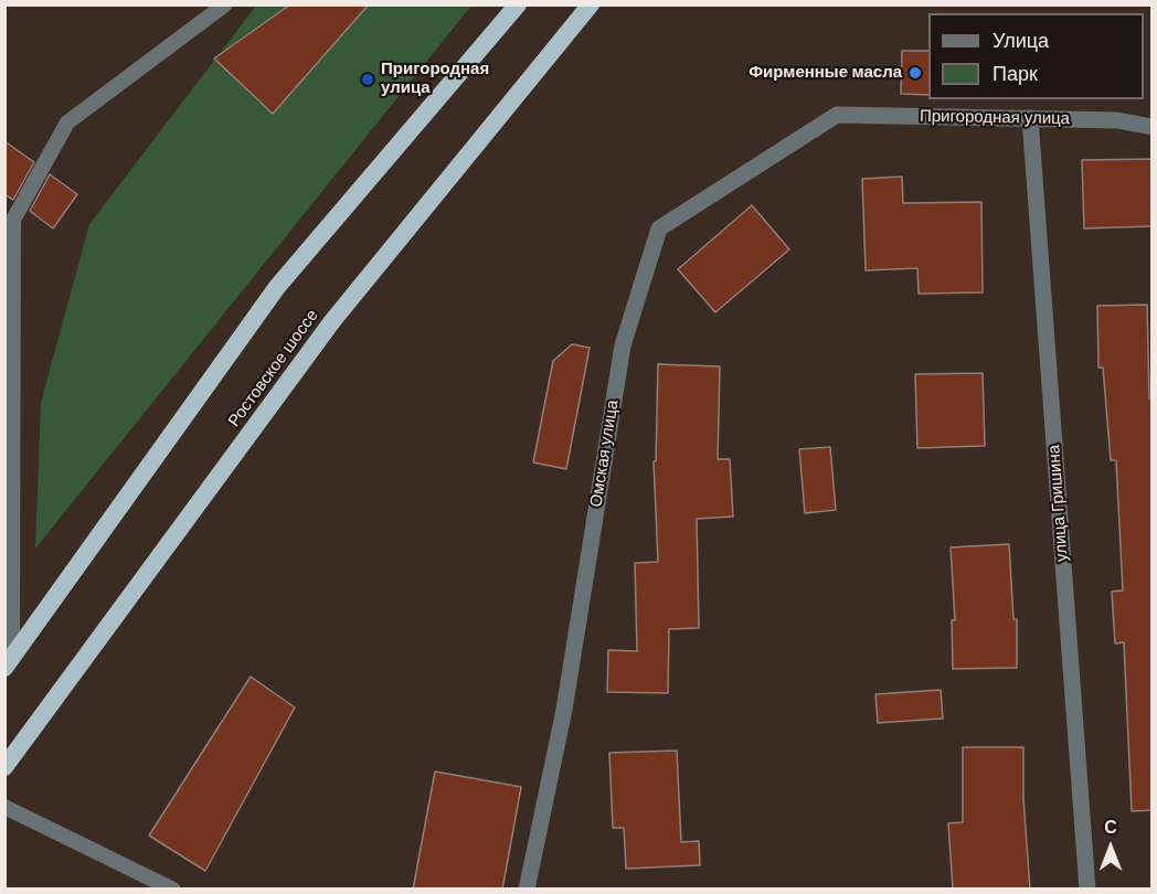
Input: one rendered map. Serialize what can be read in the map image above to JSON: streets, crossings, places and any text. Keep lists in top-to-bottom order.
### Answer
{
  "streets": {
    "highway": ["Ростовское шоссе"],
    "street": ["Пригородная улица", "Омская улица", "улица Гришина"]
  },
  "crossings": [
    ["Пригородная улица", "Омская улица"],
    ["Пригородная улица", "улица Гришина"]
  ],
  "places": ["Фирменные масла", "Пригородная улица"],
  "legend": ["Улица", "Парк"],
  "north": "top"
}
